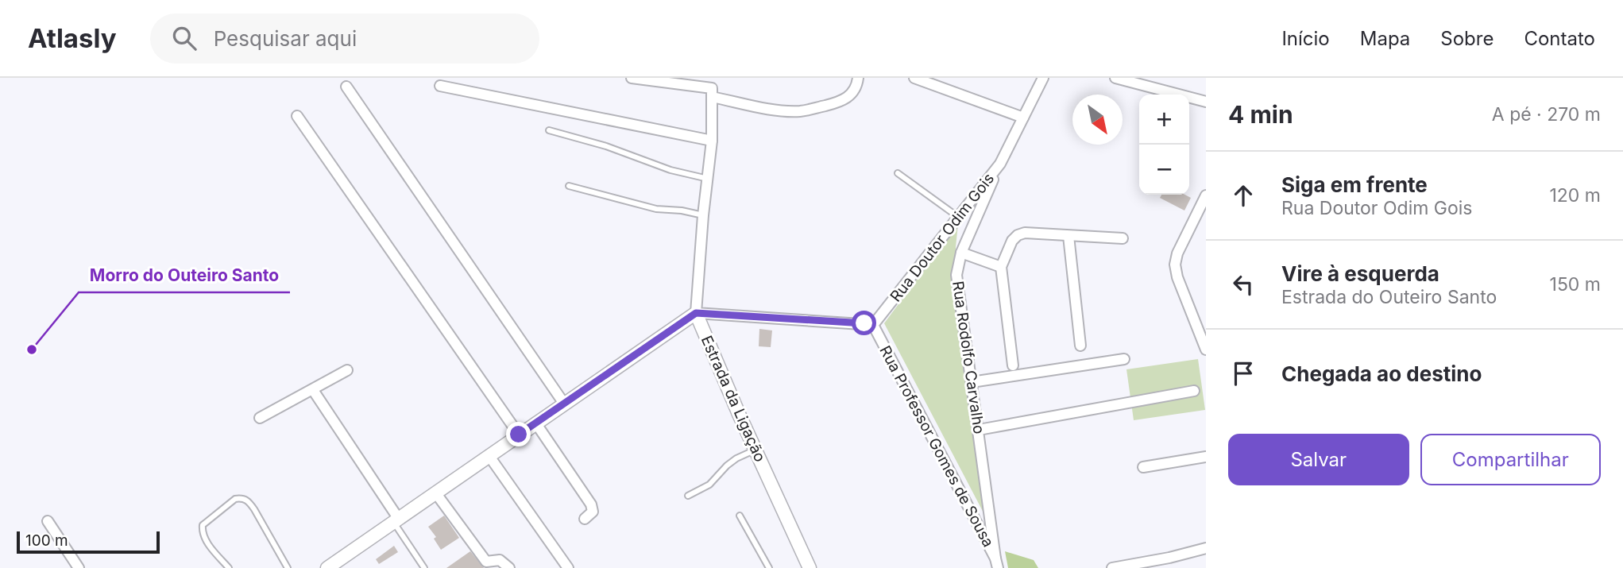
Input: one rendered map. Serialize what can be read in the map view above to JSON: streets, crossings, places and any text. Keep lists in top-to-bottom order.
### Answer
{
  "streets": {
    "street": [
      "Rua Doutor Odim Gois",
      "Rua Rodolfo Carvalho",
      "Estrada da Ligação",
      "Rua Professor Gomes de Sousa"
    ]
  },
  "crossings": [
    ["Rua Doutor Odim Gois", "Rua Rodolfo Carvalho"],
    ["Rua Doutor Odim Gois", "Rua Professor Gomes de Sousa"],
    ["Rua Rodolfo Carvalho", "Rua Professor Gomes de Sousa"]
  ],
  "places": ["Morro do Outeiro Santo"],
  "scale_bar": "100 m",
  "north": "bottom right",
  "page": {
    "header": "Atlasly",
    "search": "Pesquisar aqui",
    "nav": [
      "Início",
      "Mapa",
      "Sobre",
      "Contato"
    ],
    "heading": ["4 min", "A pé · 270 m"],
    "map_buttons": ["+", "−"],
    "list": [
      ["Siga em frente", "Rua Doutor Odim Gois", "120 m"],
      ["Vire à esquerda", "Estrada do Outeiro Santo", "150 m"],
      "Chegada ao destino"
    ],
    "buttons": ["Salvar", "Compartilhar"],
    "scale": "100 m"
  }
}
